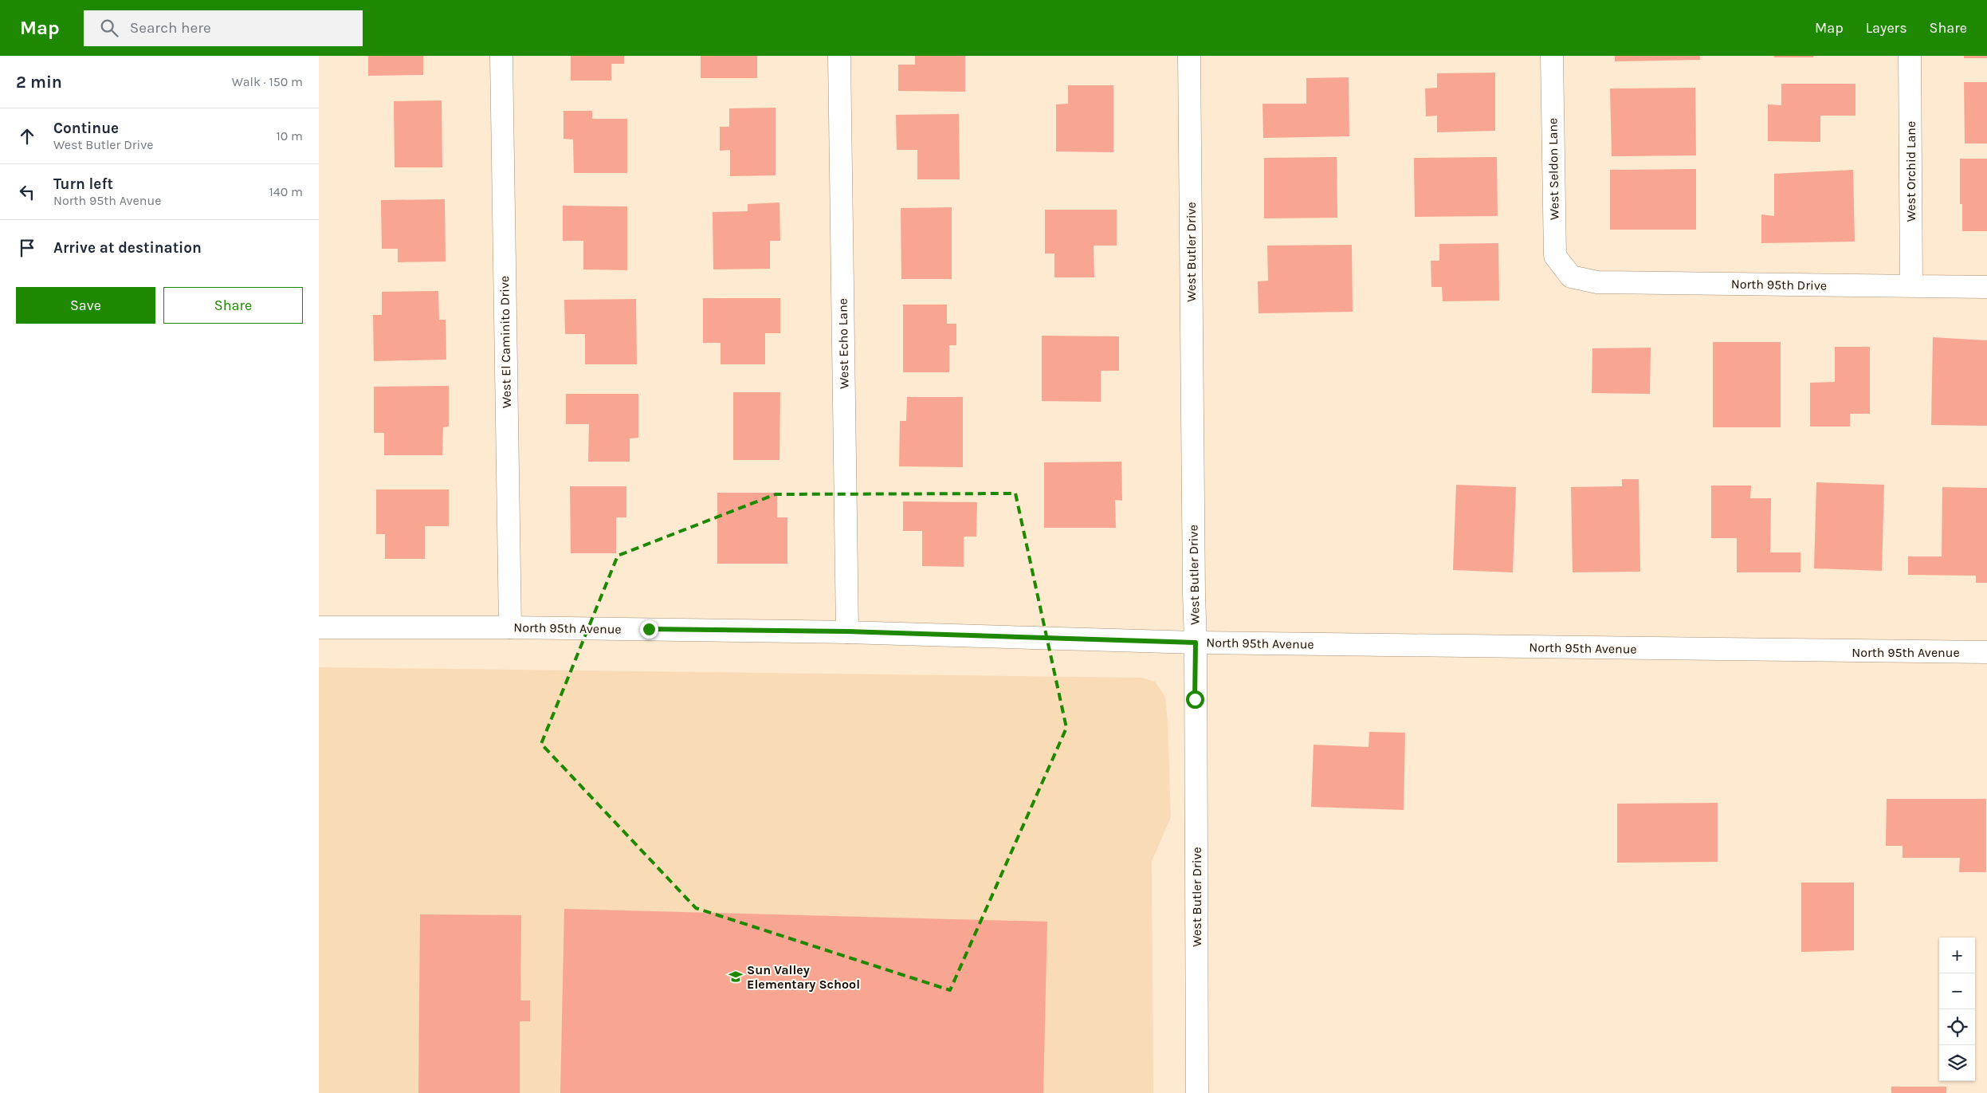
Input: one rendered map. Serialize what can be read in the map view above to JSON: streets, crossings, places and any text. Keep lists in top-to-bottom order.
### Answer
{
  "streets": {
    "street": [
      "West Seldon Lane",
      "West Orchid Lane",
      "West Butler Drive",
      "North 95th Drive",
      "West El Caminito Drive",
      "West Echo Lane",
      "North 95th Avenue"
    ]
  },
  "crossings": [
    ["West Seldon Lane", "North 95th Drive"],
    ["West Orchid Lane", "North 95th Drive"],
    ["West Butler Drive", "North 95th Avenue"],
    ["West El Caminito Drive", "North 95th Avenue"],
    ["West Echo Lane", "North 95th Avenue"]
  ],
  "places": {
    "school or university": ["Sun Valley Elementary School"]
  },
  "page": {
    "header": "Map",
    "search": "Search here",
    "nav": ["Map", "Layers", "Share"],
    "heading": ["2 min", "Walk · 150 m"],
    "list": [
      ["Continue", "West Butler Drive", "10 m"],
      ["Turn left", "North 95th Avenue", "140 m"],
      "Arrive at destination"
    ],
    "buttons": ["Save", "Share"],
    "map_buttons": ["+", "−"]
  }
}
